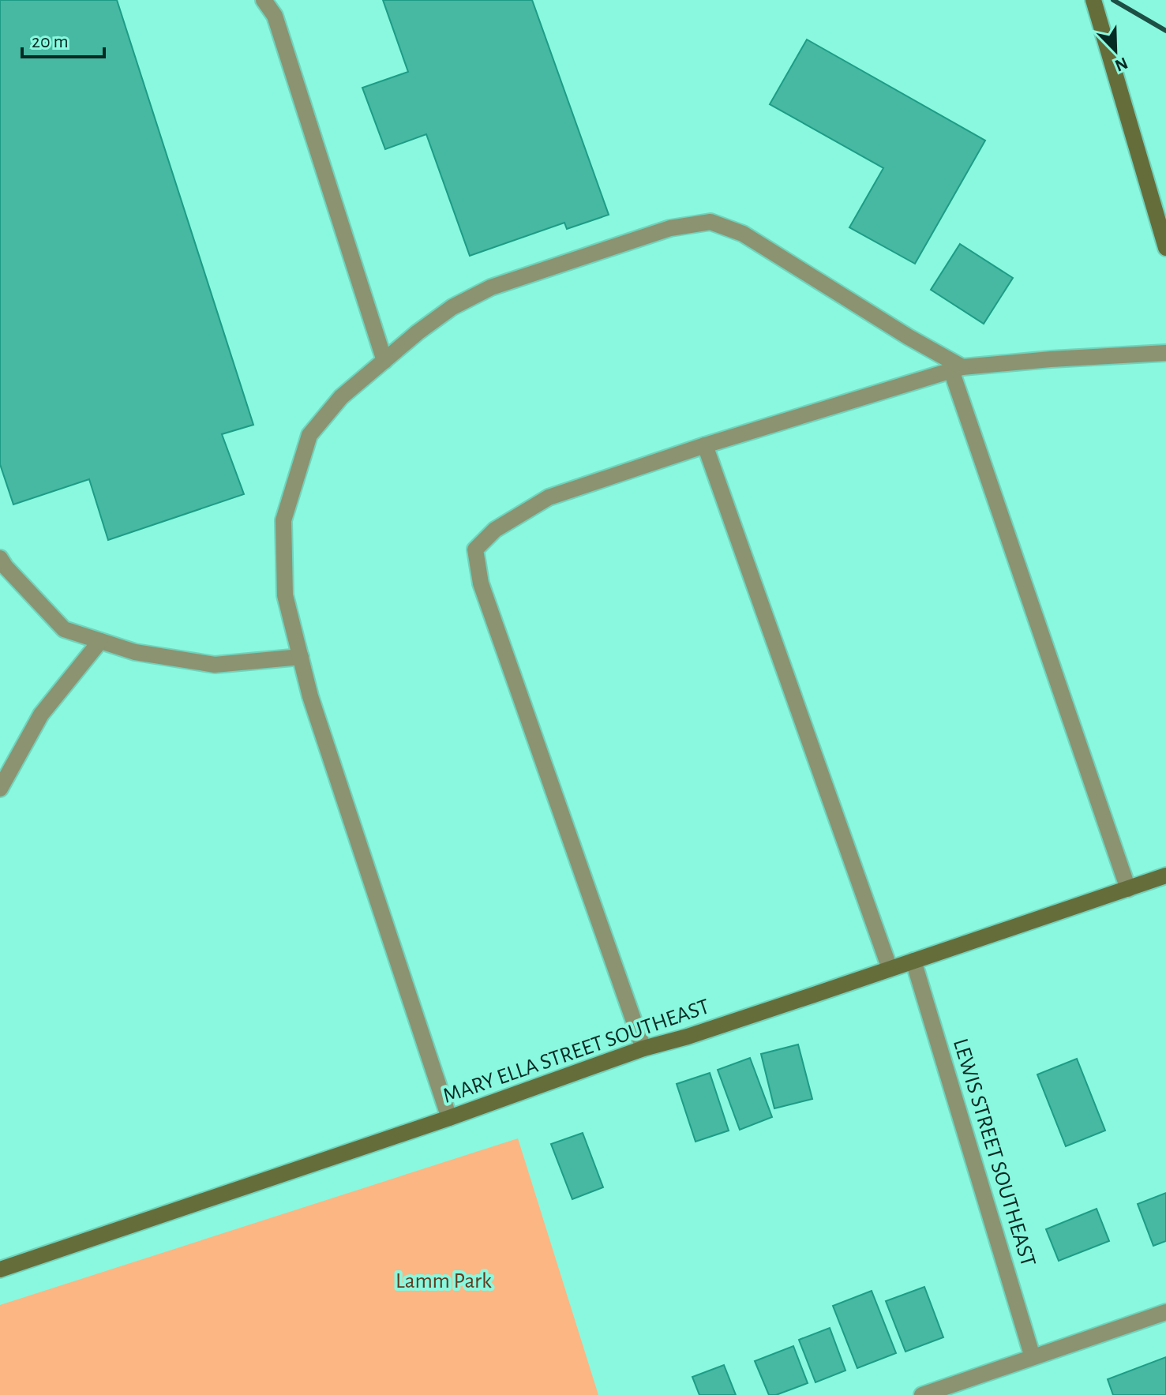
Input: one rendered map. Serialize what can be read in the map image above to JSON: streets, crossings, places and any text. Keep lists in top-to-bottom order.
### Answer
{
  "streets": {
    "street": ["MARY ELLA STREET SOUTHEAST", "LEWIS STREET SOUTHEAST"]
  },
  "crossings": [
    ["MARY ELLA STREET SOUTHEAST", "LEWIS STREET SOUTHEAST"]
  ],
  "parks": ["Lamm Park"],
  "scale_bar": "20 m",
  "north": "bottom right"
}
